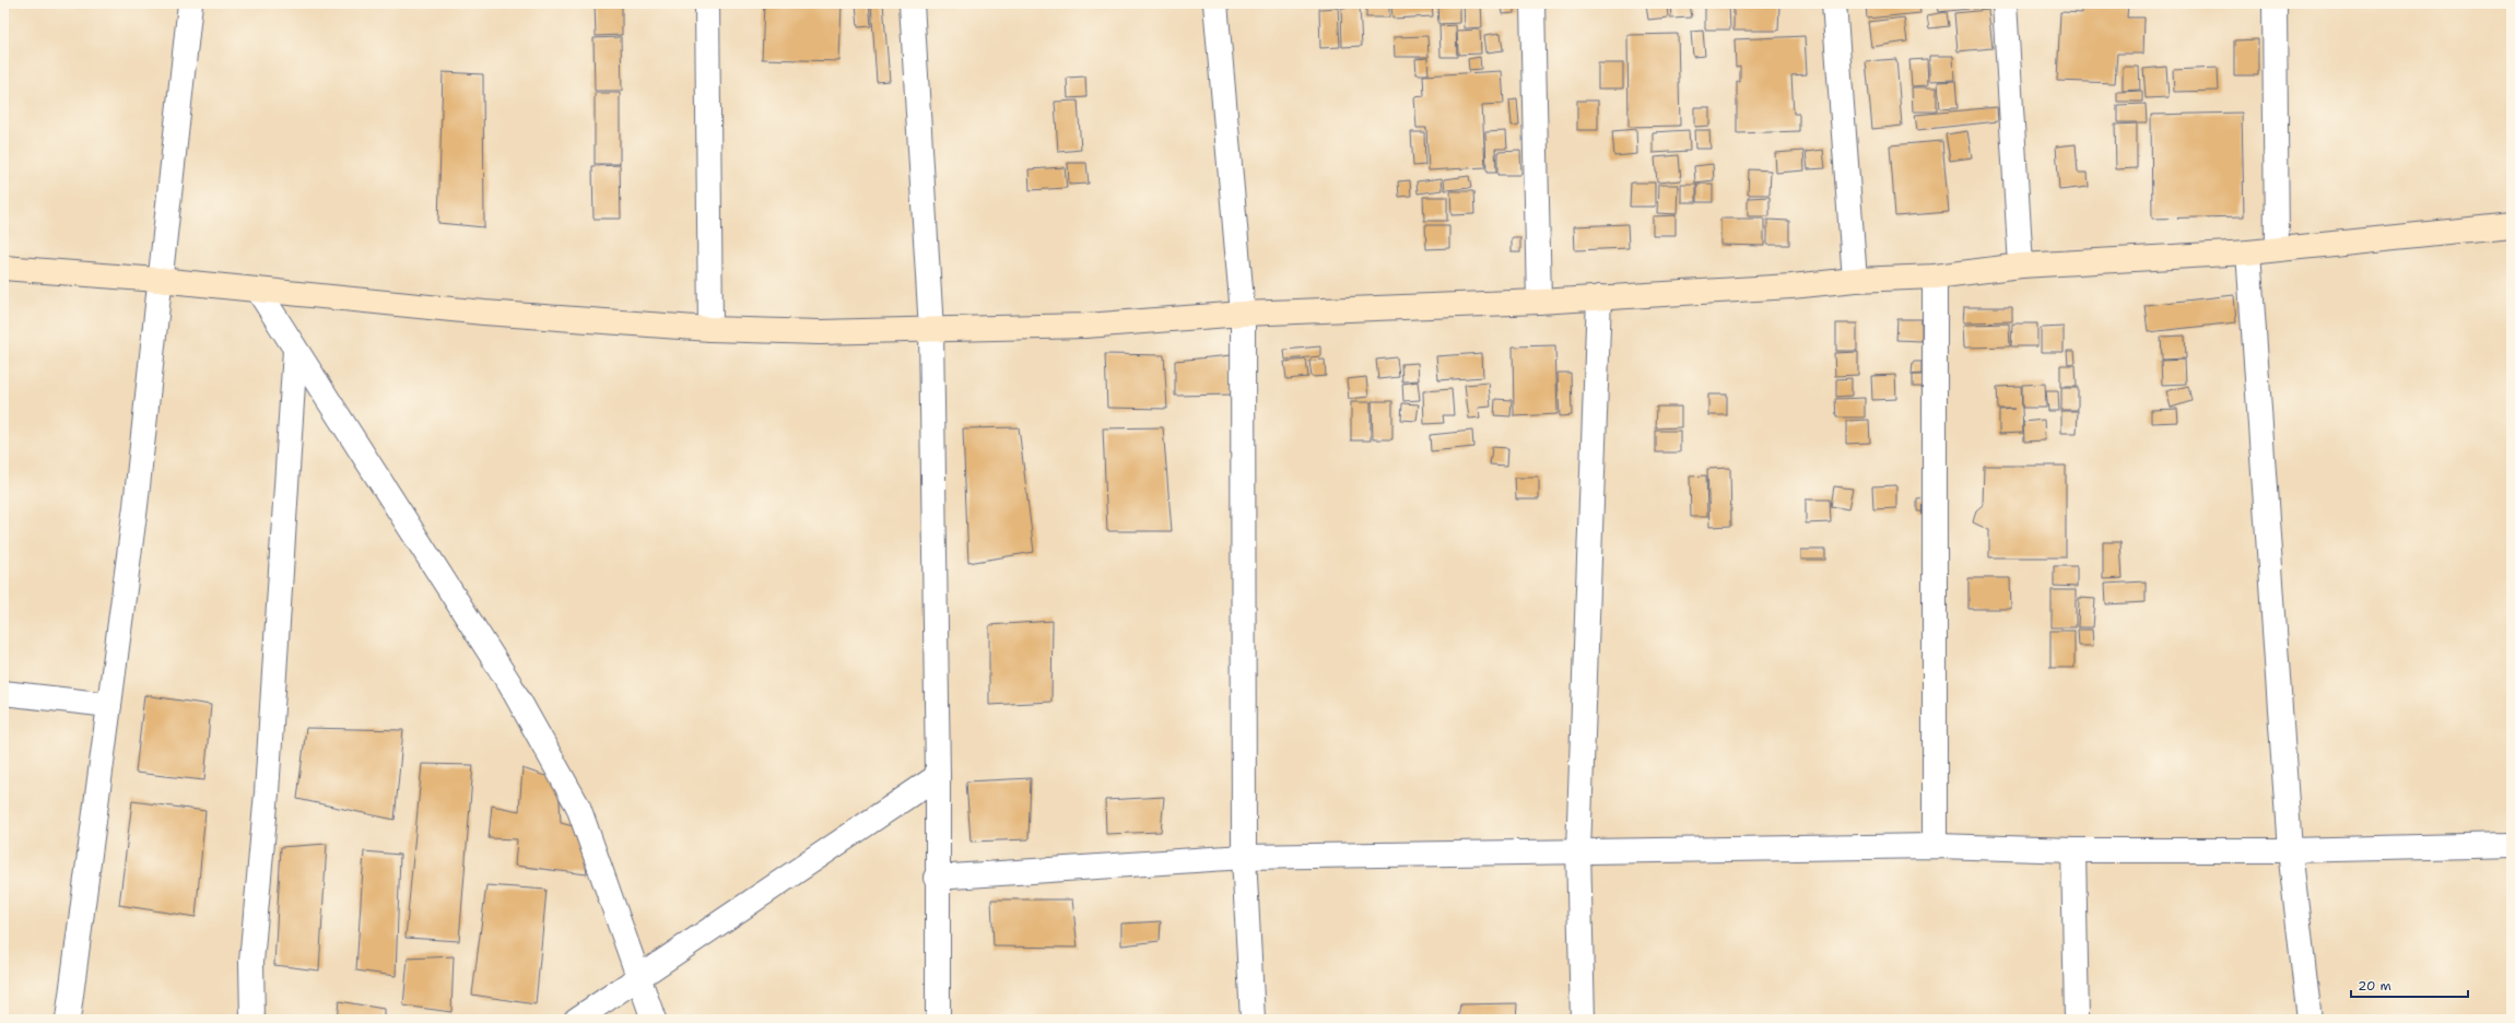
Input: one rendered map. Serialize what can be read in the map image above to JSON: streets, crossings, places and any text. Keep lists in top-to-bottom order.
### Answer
{
  "scale_bar": "20 m"
}
